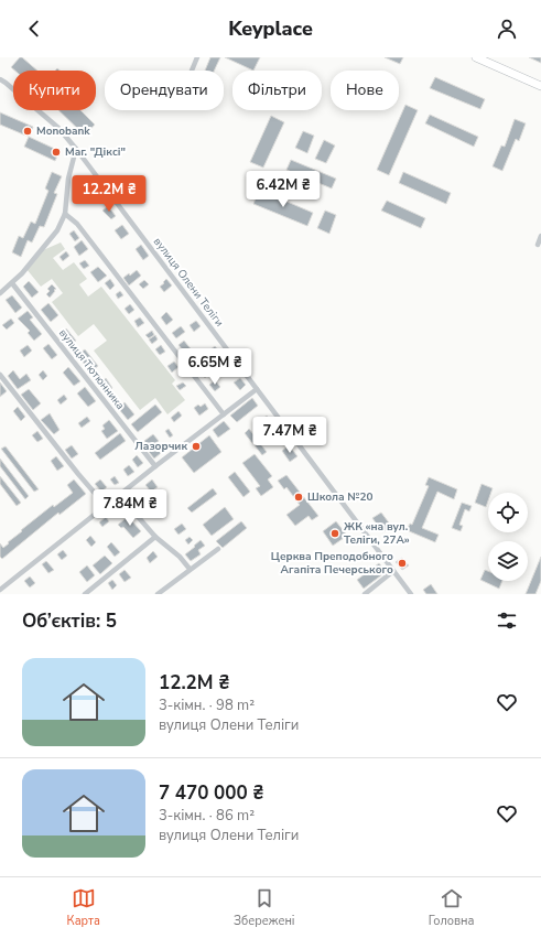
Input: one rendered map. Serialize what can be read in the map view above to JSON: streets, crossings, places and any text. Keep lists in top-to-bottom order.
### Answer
{
  "streets": {
    "street": ["вулиця Олени Теліги", "вулиця Тютюнника"]
  },
  "places": [
    "Monobank",
    "Маг. \"Діксі\"",
    "Лазорчик",
    "Школа №20",
    "ЖК «на вул. Теліги, 27А»",
    "Церква Преподобного Агапіта Печерського"
  ],
  "page": {
    "header": "Keyplace",
    "chip": [
      "Купити",
      "Орендувати",
      "Фільтри",
      "Нове"
    ],
    "price": [
      "6.42M ₴",
      "12.2M ₴",
      "6.65M ₴",
      "7.47M ₴",
      "7.84M ₴"
    ],
    "heading": "Об’єктів: 5",
    "list": [
      {
        "name": "12.2M ₴",
        "note": "3-кімн. · 98 m² · вулиця Олени Теліги"
      },
      {
        "name": "7 470 000 ₴",
        "note": "3-кімн. · 86 m² · вулиця Олени Теліги"
      }
    ],
    "tabs": ["Карта", "Збережені", "Головна"]
  }
}
